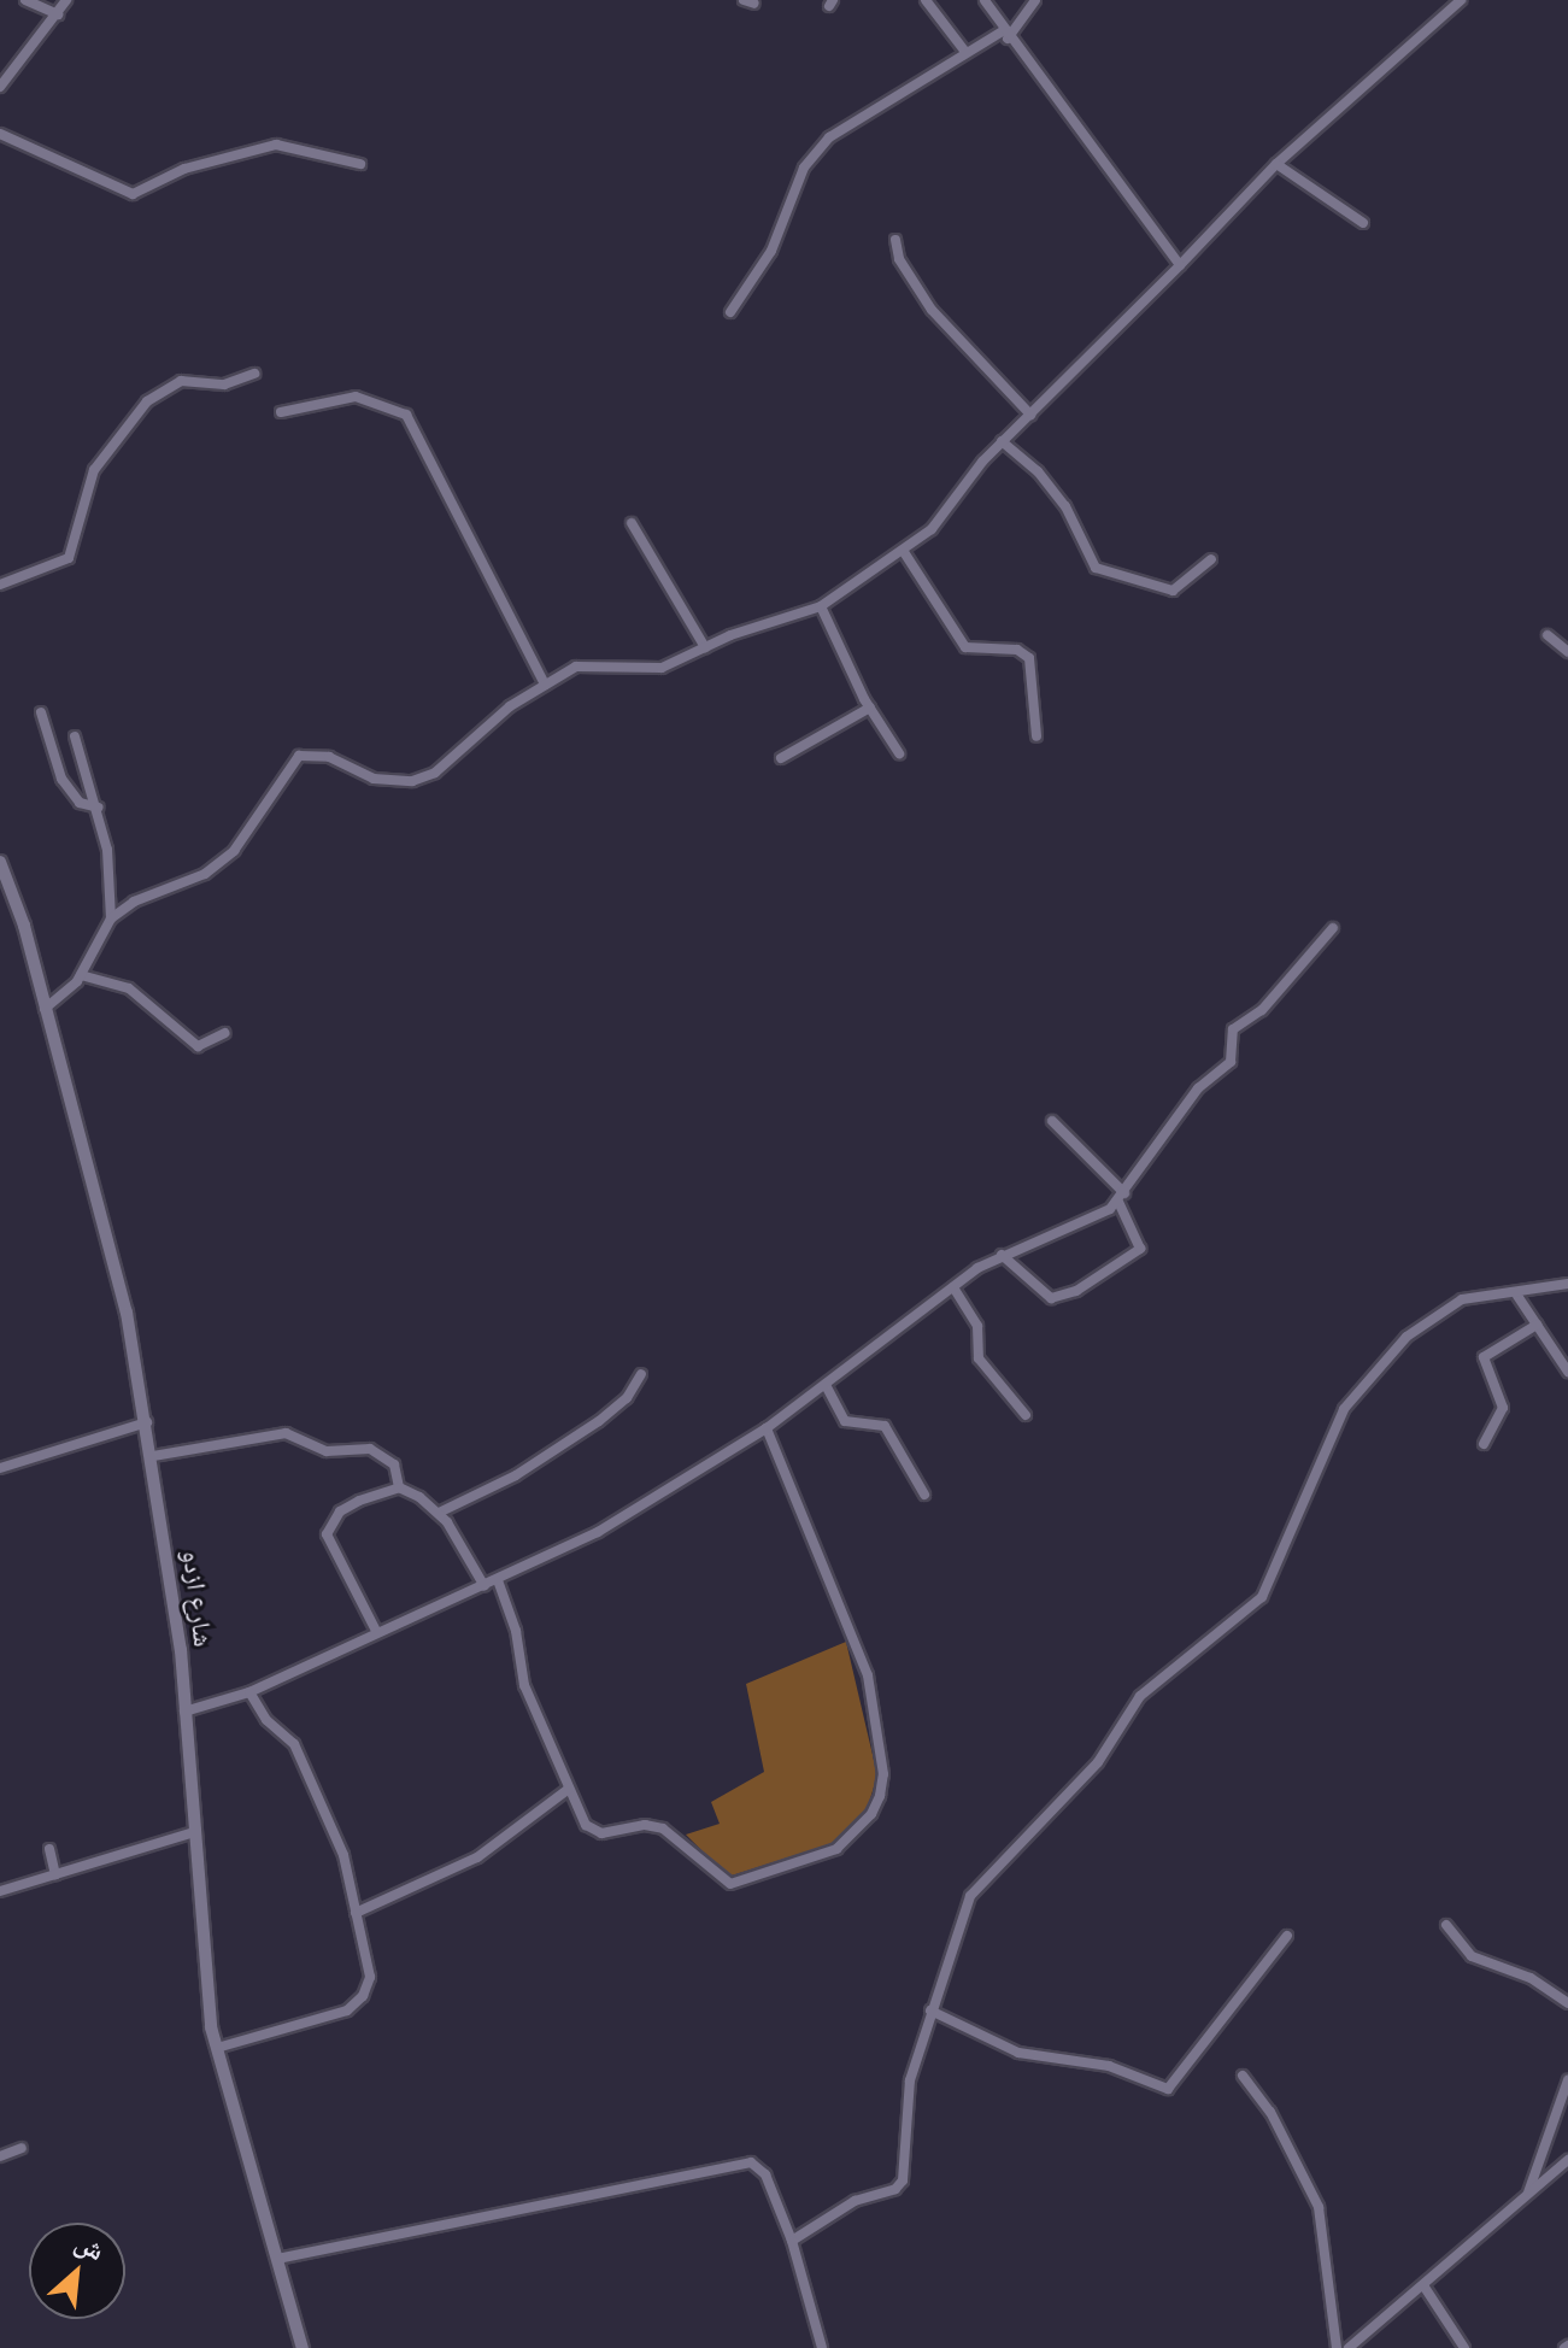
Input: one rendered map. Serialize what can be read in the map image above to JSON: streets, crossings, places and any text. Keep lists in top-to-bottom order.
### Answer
{
  "streets": {
    "street": ["شارع ازدو"]
  },
  "north": "top right"
}
